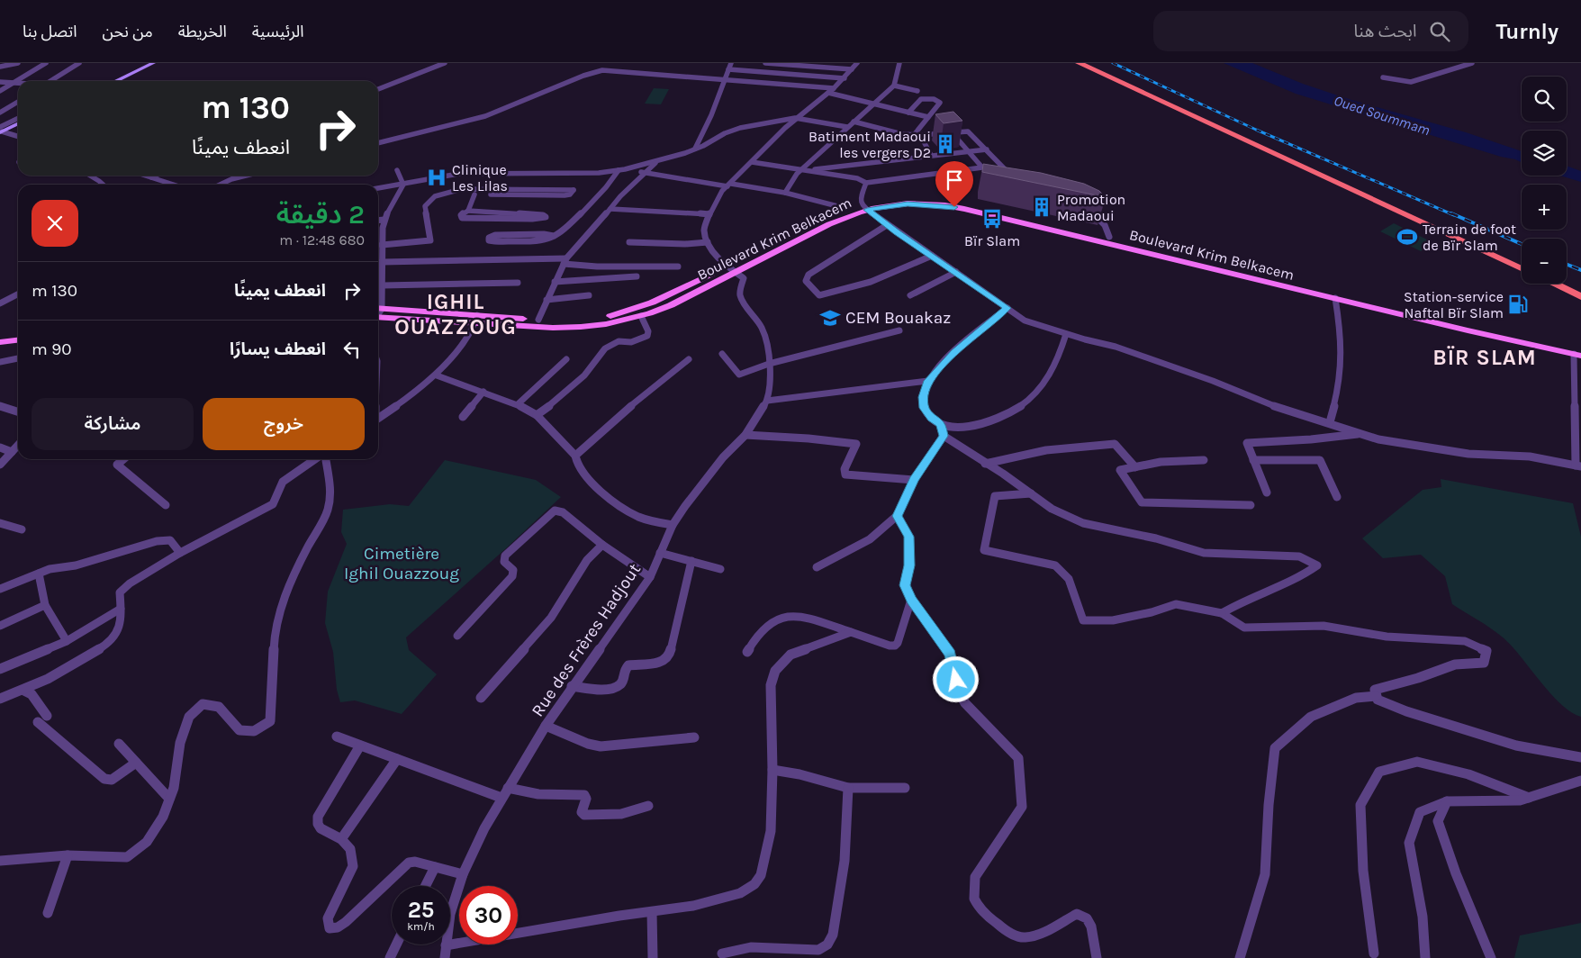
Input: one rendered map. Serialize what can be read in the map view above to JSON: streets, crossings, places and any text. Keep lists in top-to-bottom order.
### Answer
{
  "streets": {
    "main road": ["Boulevard Krim Belkacem"],
    "street": ["Rue des Frères Hadjout"]
  },
  "crossings": [
    ["Boulevard Krim Belkacem", "Rue des Frères Hadjout"]
  ],
  "districts": ["IGHIL OUAZZOUG", "BÏR SLAM"],
  "water": ["Oued Soummam"],
  "parks": ["Cimetière Ighil Ouazzoug"],
  "places": {
    "building": ["Batiment Madaoui les vergers D2", "Promotion Madaoui"],
    "hospital": ["Clinique Les Lilas"],
    "bus stop": ["Bïr Slam"],
    "sports": ["Terrain de foot de Bïr Slam"],
    "fuel station": ["Station-service Naftal Bïr Slam"],
    "school or university": ["CEM Bouakaz"]
  },
  "page": {
    "header": "Turnly",
    "search": "ابحث هنا",
    "nav": [
      "الرئيسية",
      "الخريطة",
      "من نحن",
      "اتصل بنا"
    ],
    "map_buttons": ["+", "−"],
    "turn": ["130 m", "انعطف يمينًا"],
    "heading": ["2 دقيقة", "680 m · 12:48"],
    "list": [
      {
        "name": "انعطف يمينًا",
        "value": "130 m"
      },
      {
        "name": "انعطف يسارًا",
        "value": "90 m"
      }
    ],
    "buttons": ["خروج", "مشاركة"],
    "speed": "25 km/h",
    "limit": "30"
  }
}
